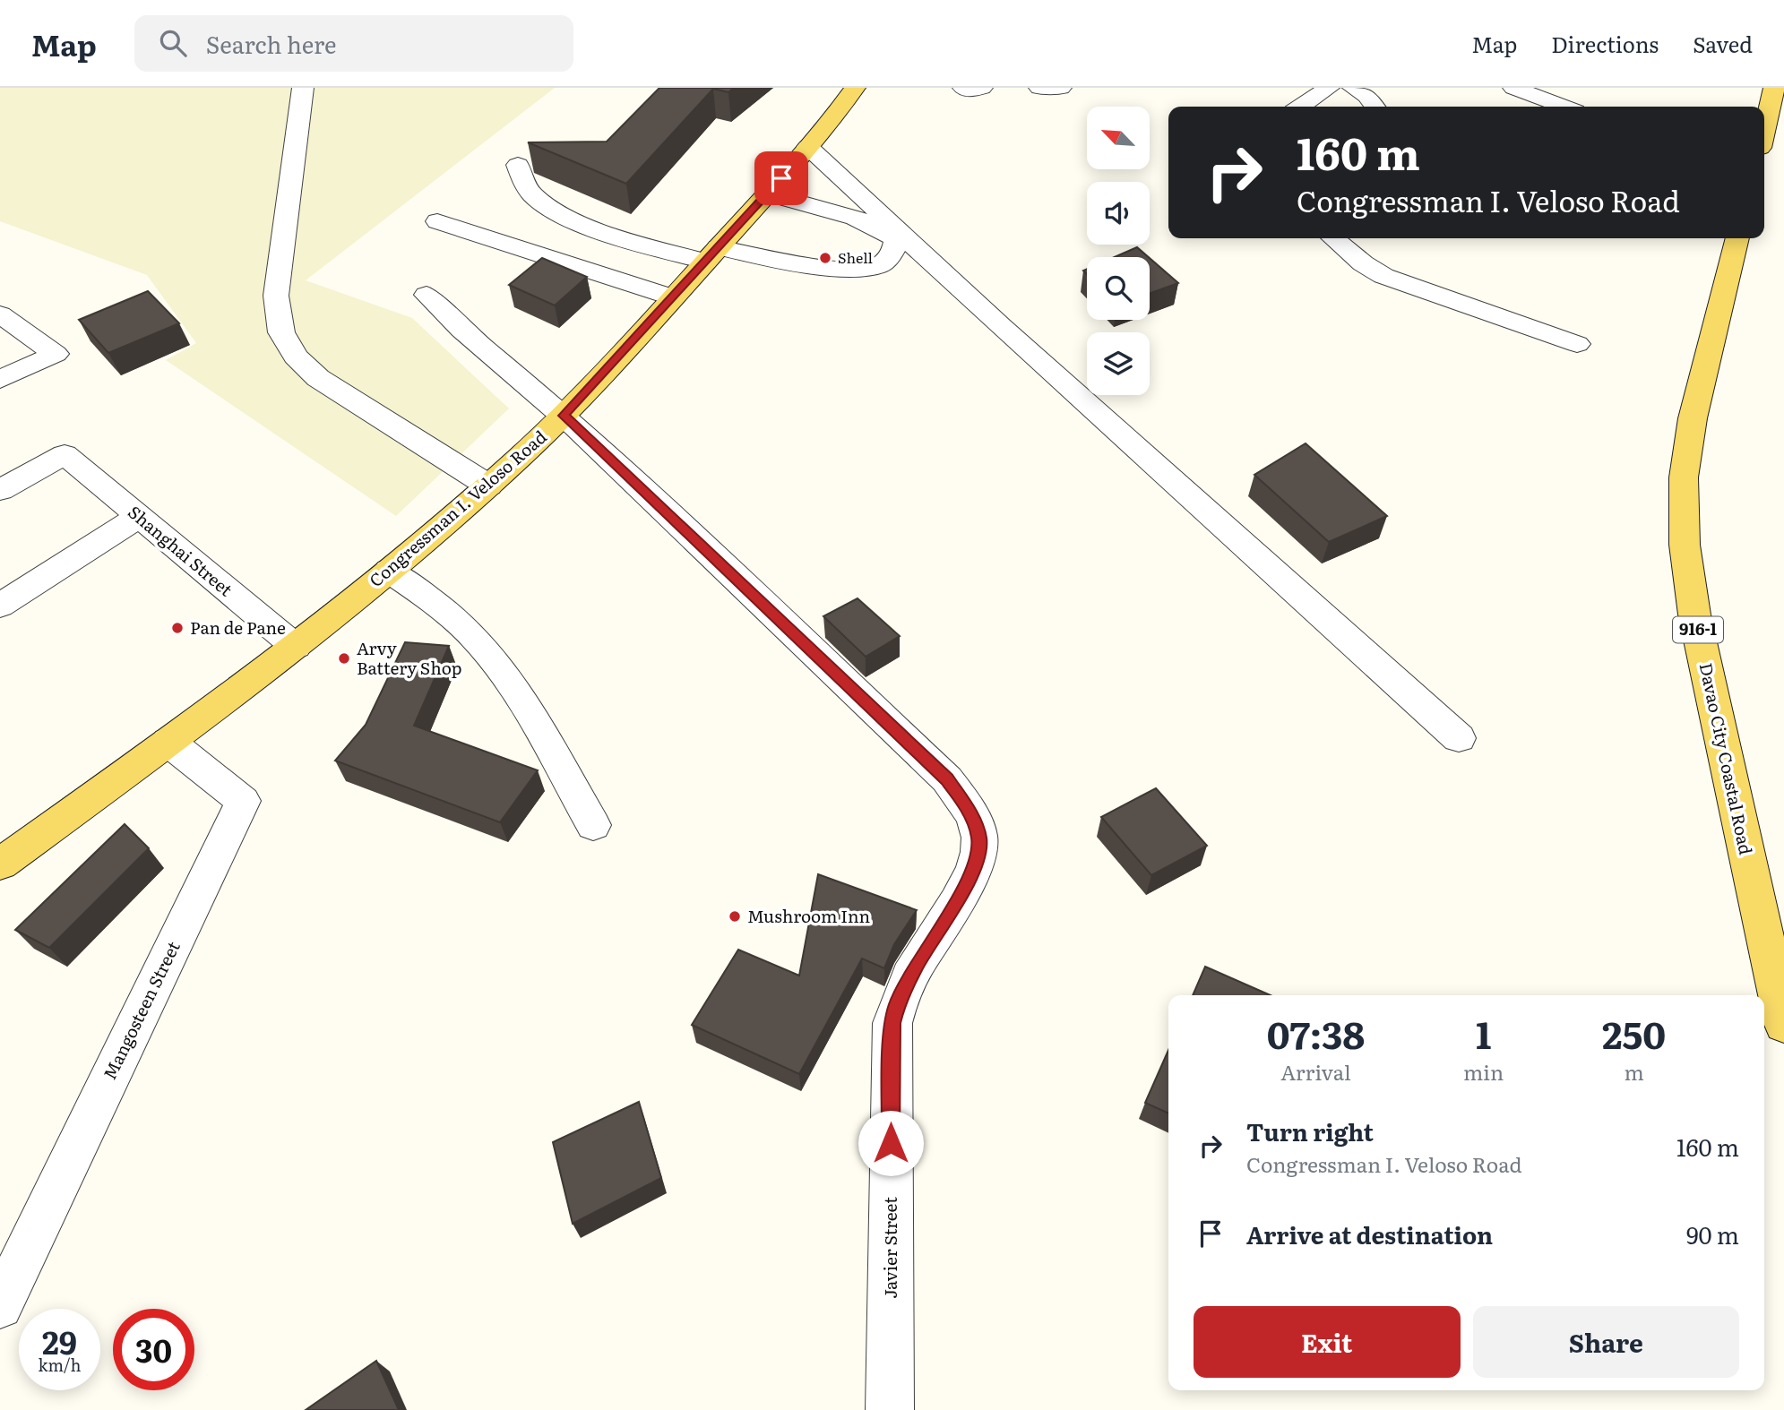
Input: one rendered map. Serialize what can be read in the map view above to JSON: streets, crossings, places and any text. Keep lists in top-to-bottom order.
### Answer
{
  "streets": {
    "main road": ["Congressman I. Veloso Road", "916-1", "Davao City Coastal Road"],
    "street": ["Shanghai Street", "Mangosteen Street", "Javier Street"]
  },
  "crossings": [
    ["Congressman I. Veloso Road", "Shanghai Street"],
    ["Congressman I. Veloso Road", "Mangosteen Street"],
    ["Congressman I. Veloso Road", "Javier Street"]
  ],
  "places": [
    "Shell",
    "Pan de Pane",
    "Arvy Battery Shop",
    "Mushroom Inn"
  ],
  "north": "top left",
  "page": {
    "header": "Map",
    "search": "Search here",
    "nav": ["Map", "Directions", "Saved"],
    "turn": ["160 m", "Congressman I. Veloso Road"],
    "eta": [
      "07:38",
      "Arrival",
      "1",
      "min",
      "250",
      "m"
    ],
    "list": [
      {
        "name": "Turn right",
        "note": "Congressman I. Veloso Road",
        "value": "160 m"
      },
      {
        "name": "Arrive at destination",
        "value": "90 m"
      }
    ],
    "buttons": ["Exit", "Share"],
    "speed": "29 km/h",
    "limit": "30"
  }
}
